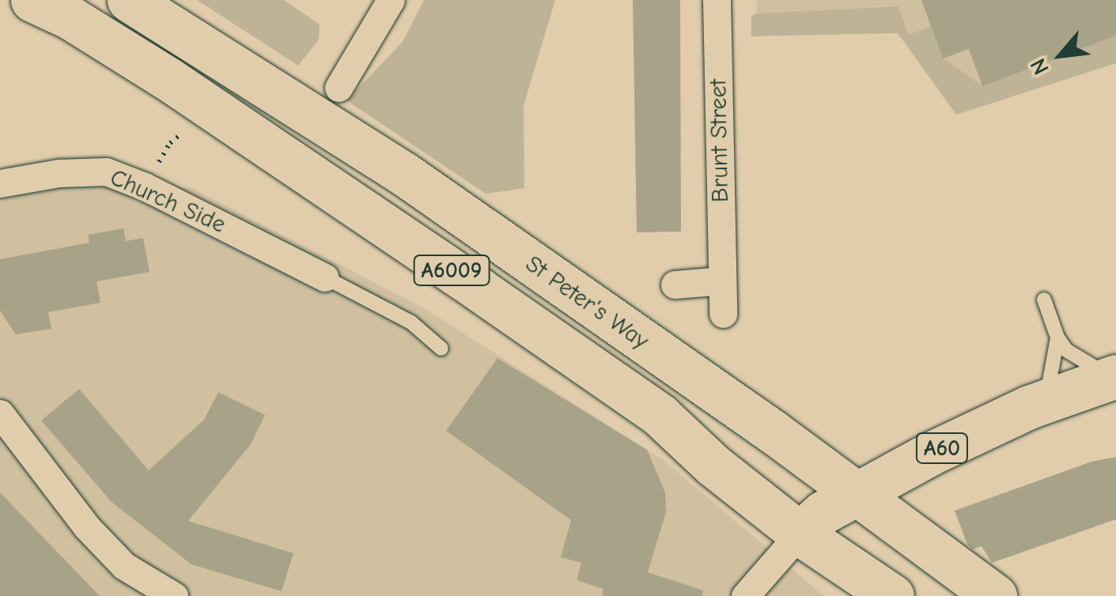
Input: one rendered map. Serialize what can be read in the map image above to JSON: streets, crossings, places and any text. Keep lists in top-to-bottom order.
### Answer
{
  "streets": {
    "highway": ["A6009", "St Peter's Way", "A60"],
    "street": ["Brunt Street", "Church Side"]
  },
  "crossings": [
    ["St Peter's Way", "A60"]
  ],
  "north": "bottom left"
}
